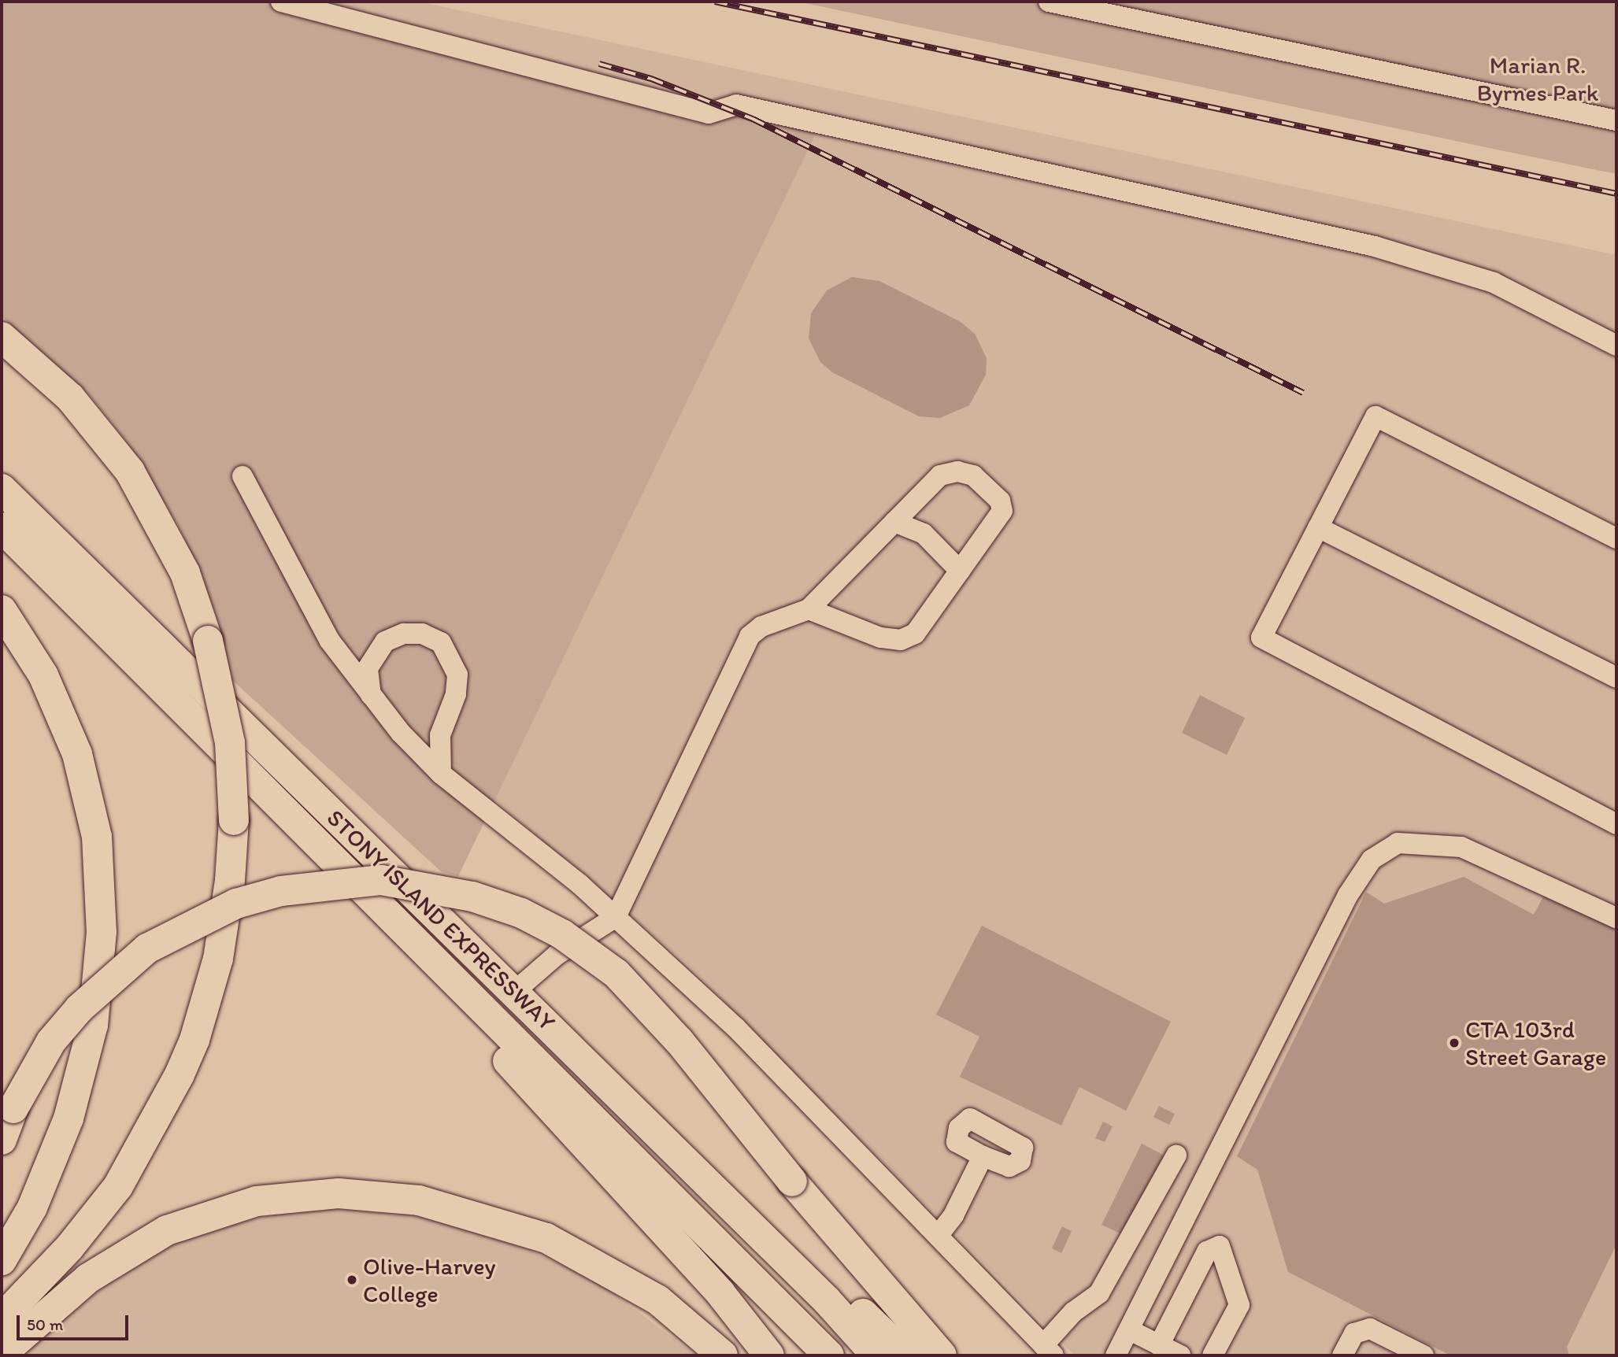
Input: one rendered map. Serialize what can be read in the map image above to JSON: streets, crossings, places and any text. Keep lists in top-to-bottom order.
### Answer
{
  "streets": {
    "highway": ["STONY ISLAND EXPRESSWAY"]
  },
  "parks": ["Marian R. Byrnes Park"],
  "places": ["CTA 103rd Street Garage", "Olive-Harvey College"],
  "scale_bar": "50 m"
}
